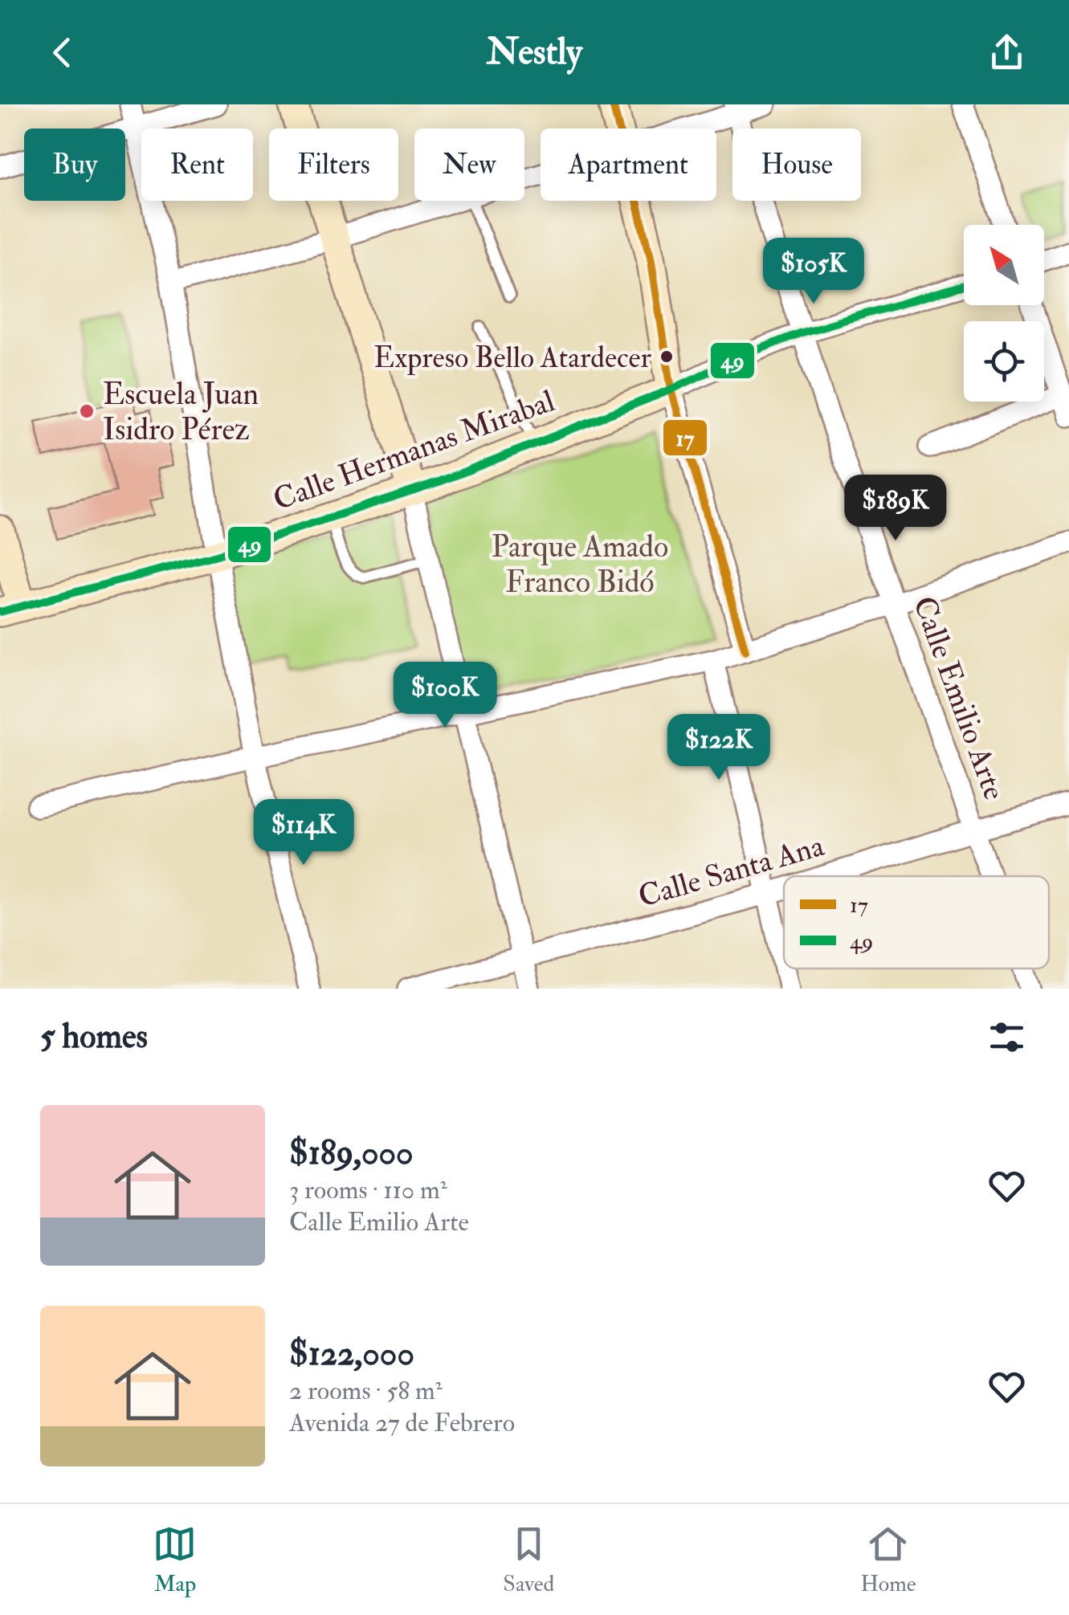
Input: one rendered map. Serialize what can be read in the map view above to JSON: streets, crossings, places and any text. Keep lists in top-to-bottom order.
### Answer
{
  "streets": {
    "main road": ["Calle Hermanas Mirabal"],
    "street": ["Calle Emilio Arte", "Calle Santa Ana"]
  },
  "crossings": [
    ["Calle Hermanas Mirabal", "Calle Emilio Arte"],
    ["Calle Emilio Arte", "Calle Santa Ana"]
  ],
  "parks": ["Parque Amado Franco Bidó"],
  "places": ["Expreso Bello Atardecer", "Escuela Juan Isidro Pérez"],
  "lines": ["transit line 17", "transit line 49"],
  "legend": ["17", "49"],
  "north": "top left",
  "page": {
    "header": "Nestly",
    "chip": [
      "Buy",
      "Rent",
      "Filters",
      "New",
      "Apartment",
      "House"
    ],
    "price": [
      "$105K",
      "$189K",
      "$100K",
      "$122K",
      "$114K"
    ],
    "heading": "5 homes",
    "list": [
      {
        "name": "$189,000",
        "note": "3 rooms · 110 m² · Calle Emilio Arte"
      },
      {
        "name": "$122,000",
        "note": "2 rooms · 58 m² · Avenida 27 de Febrero"
      }
    ],
    "tabs": ["Map", "Saved", "Home"]
  }
}
